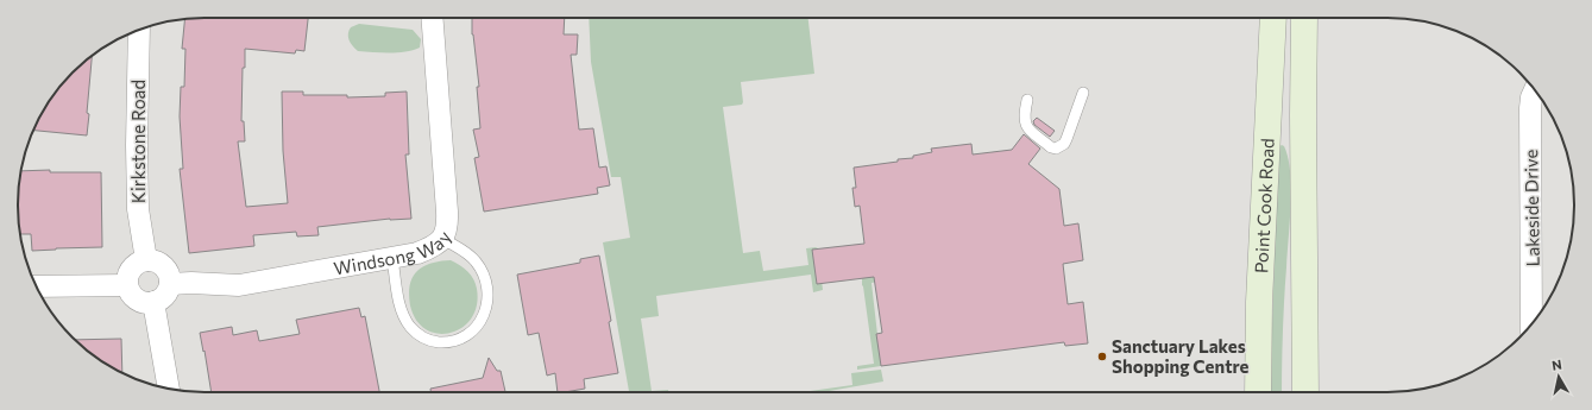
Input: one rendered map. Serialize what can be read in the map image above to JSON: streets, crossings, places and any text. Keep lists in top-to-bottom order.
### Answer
{
  "streets": {
    "main road": ["Point Cook Road"],
    "street": ["Kirkstone Road", "Lakeside Drive", "Windsong Way"]
  },
  "crossings": [
    ["Kirkstone Road", "Windsong Way"]
  ],
  "places": ["Sanctuary Lakes Shopping Centre"],
  "north": "top"
}
